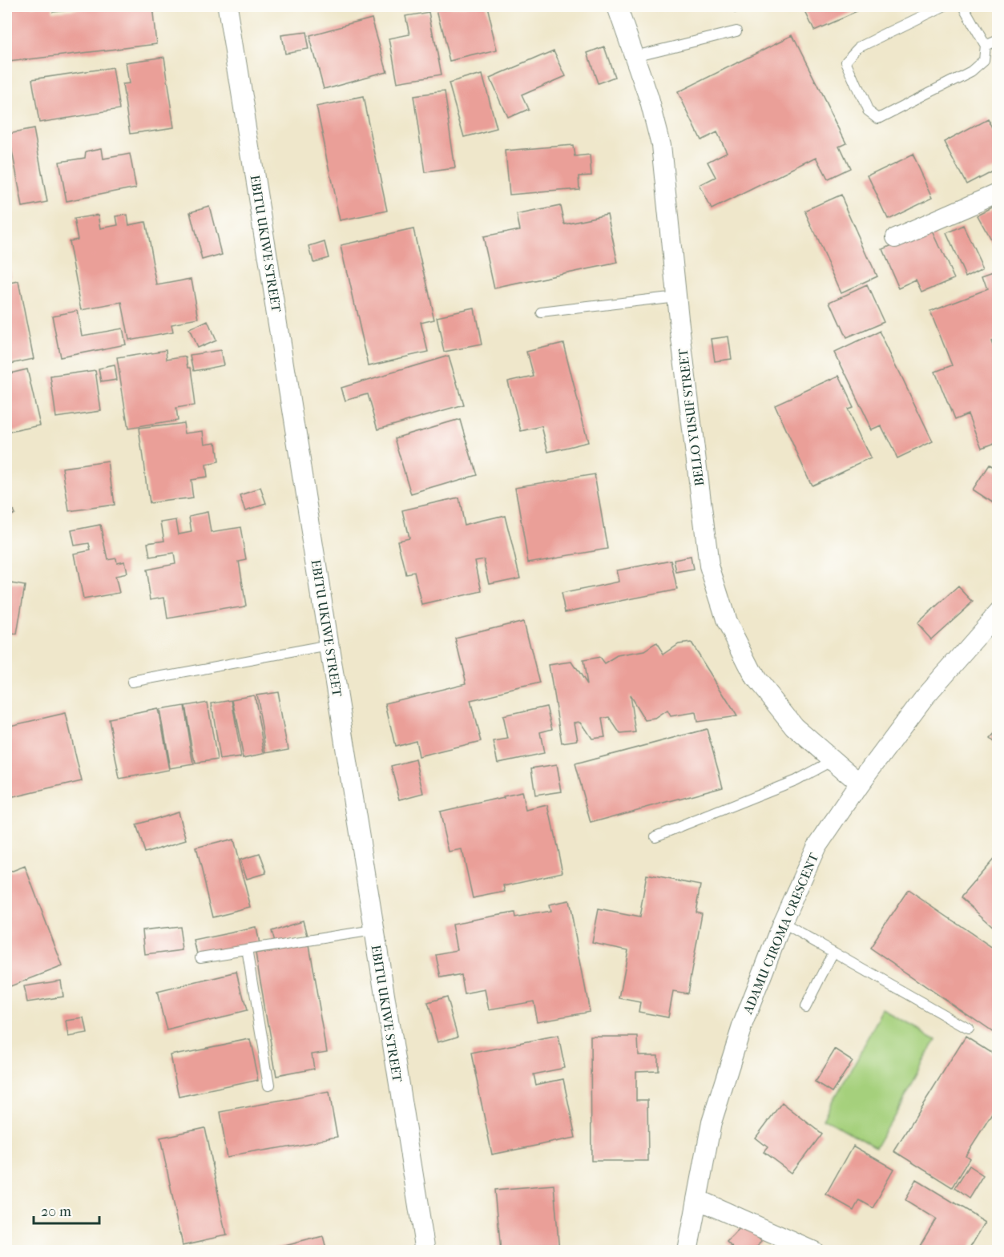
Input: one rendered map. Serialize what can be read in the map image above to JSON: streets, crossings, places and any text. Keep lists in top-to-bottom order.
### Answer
{
  "streets": {
    "street": ["EBITU UKIWE STREET", "BELLO YUSUF STREET", "ADAMU CIROMA CRESCENT"]
  },
  "crossings": [
    ["BELLO YUSUF STREET", "ADAMU CIROMA CRESCENT"]
  ],
  "scale_bar": "20 m"
}
